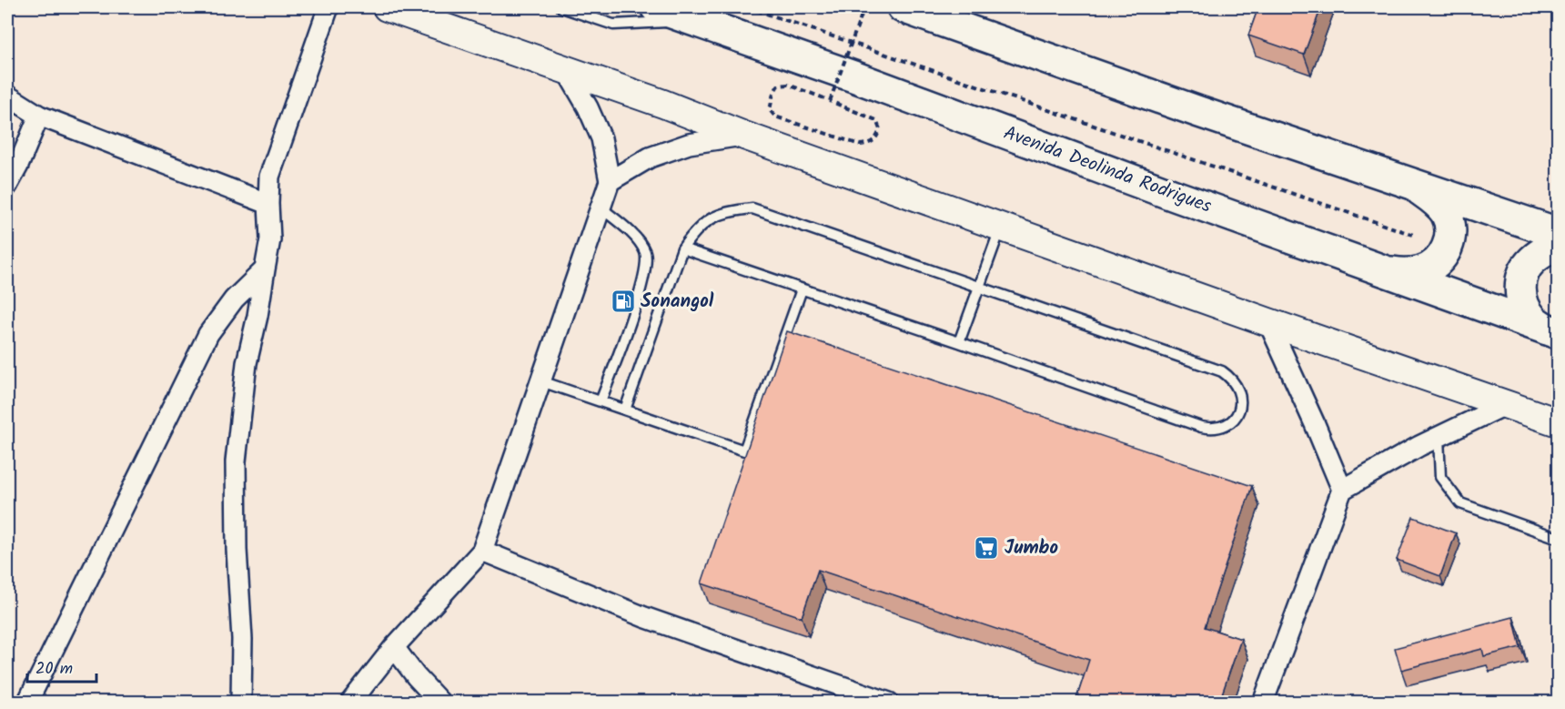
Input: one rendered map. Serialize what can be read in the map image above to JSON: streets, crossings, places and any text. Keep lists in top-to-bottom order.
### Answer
{
  "streets": {
    "highway": ["Avenida Deolinda Rodrigues"]
  },
  "places": {
    "fuel station": ["Sonangol"],
    "supermarket": ["Jumbo"]
  },
  "scale_bar": "20 m"
}
